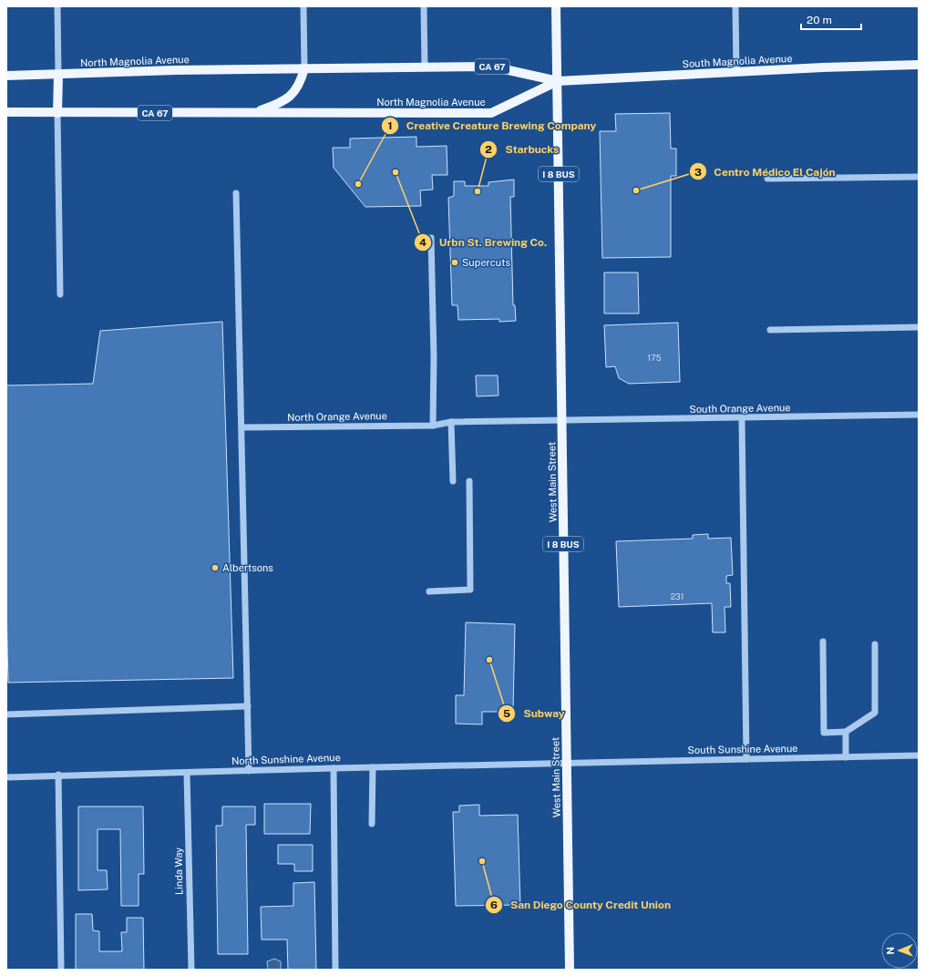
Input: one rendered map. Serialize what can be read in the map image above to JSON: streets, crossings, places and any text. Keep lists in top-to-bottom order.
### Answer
{
  "streets": {
    "main road": [
      "North Magnolia Avenue",
      "South Magnolia Avenue",
      "CA 67",
      "I 8 BUS",
      "West Main Street"
    ],
    "street": [
      "South Orange Avenue",
      "North Orange Avenue",
      "South Sunshine Avenue",
      "North Sunshine Avenue",
      "Linda Way"
    ]
  },
  "crossings": [
    ["North Magnolia Avenue", "South Magnolia Avenue"],
    ["North Magnolia Avenue", "I 8 BUS"],
    ["North Magnolia Avenue", "West Main Street"],
    ["South Magnolia Avenue", "I 8 BUS"],
    ["South Magnolia Avenue", "West Main Street"],
    ["I 8 BUS", "West Main Street"],
    ["South Orange Avenue", "West Main Street"],
    ["West Main Street", "South Sunshine Avenue"],
    ["West Main Street", "North Sunshine Avenue"],
    ["South Sunshine Avenue", "North Sunshine Avenue"],
    ["North Sunshine Avenue", "Linda Way"]
  ],
  "places": [
    "Urbn St. Brewing Co.",
    "Creative Creature Brewing Company",
    "Centro Médico El Cajón",
    "Starbucks",
    "Supercuts",
    "Albertsons",
    "Subway",
    "San Diego County Credit Union"
  ],
  "house_numbers": ["175", "231"],
  "scale_bar": "20 m",
  "north": "left"
}
